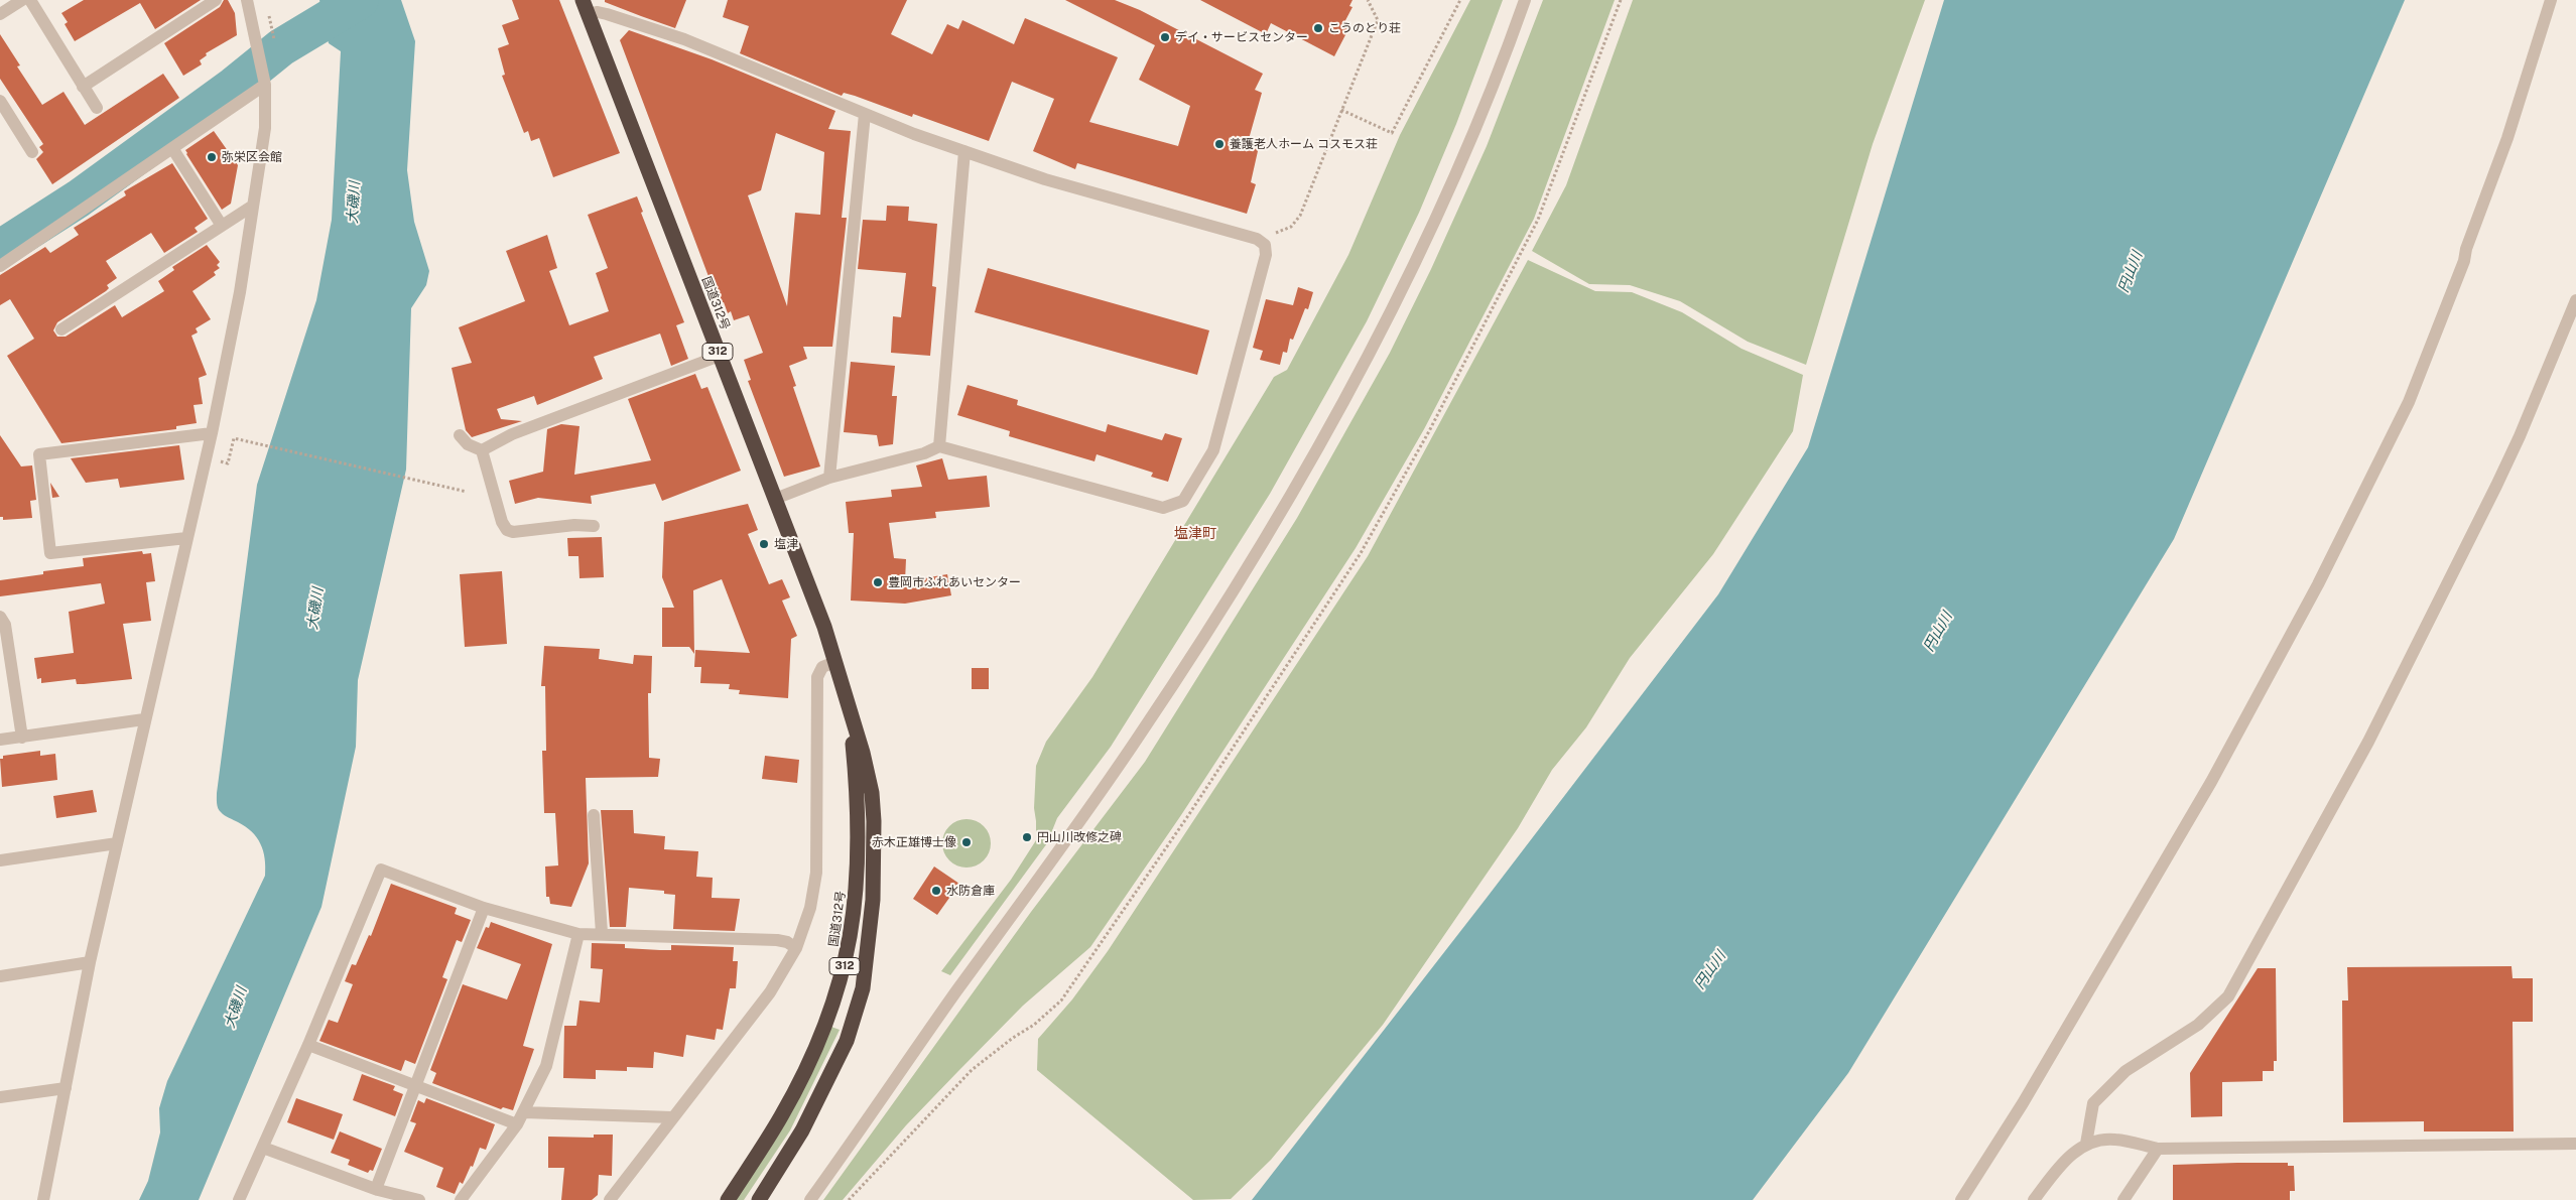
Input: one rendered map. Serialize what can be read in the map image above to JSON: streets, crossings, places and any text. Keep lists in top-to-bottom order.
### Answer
{
  "streets": {
    "highway": ["国道312号", "312"]
  },
  "districts": ["塩津町"],
  "water": ["大磯川", "円山川"],
  "places": [
    "こうのとり荘",
    "デイ・サービスセンター",
    "養護老人ホーム コスモス荘",
    "弥栄区会館",
    "塩津",
    "豊岡市ふれあいセンター",
    "円山川改修之碑",
    "赤木正雄博士像",
    "水防倉庫"
  ]
}
